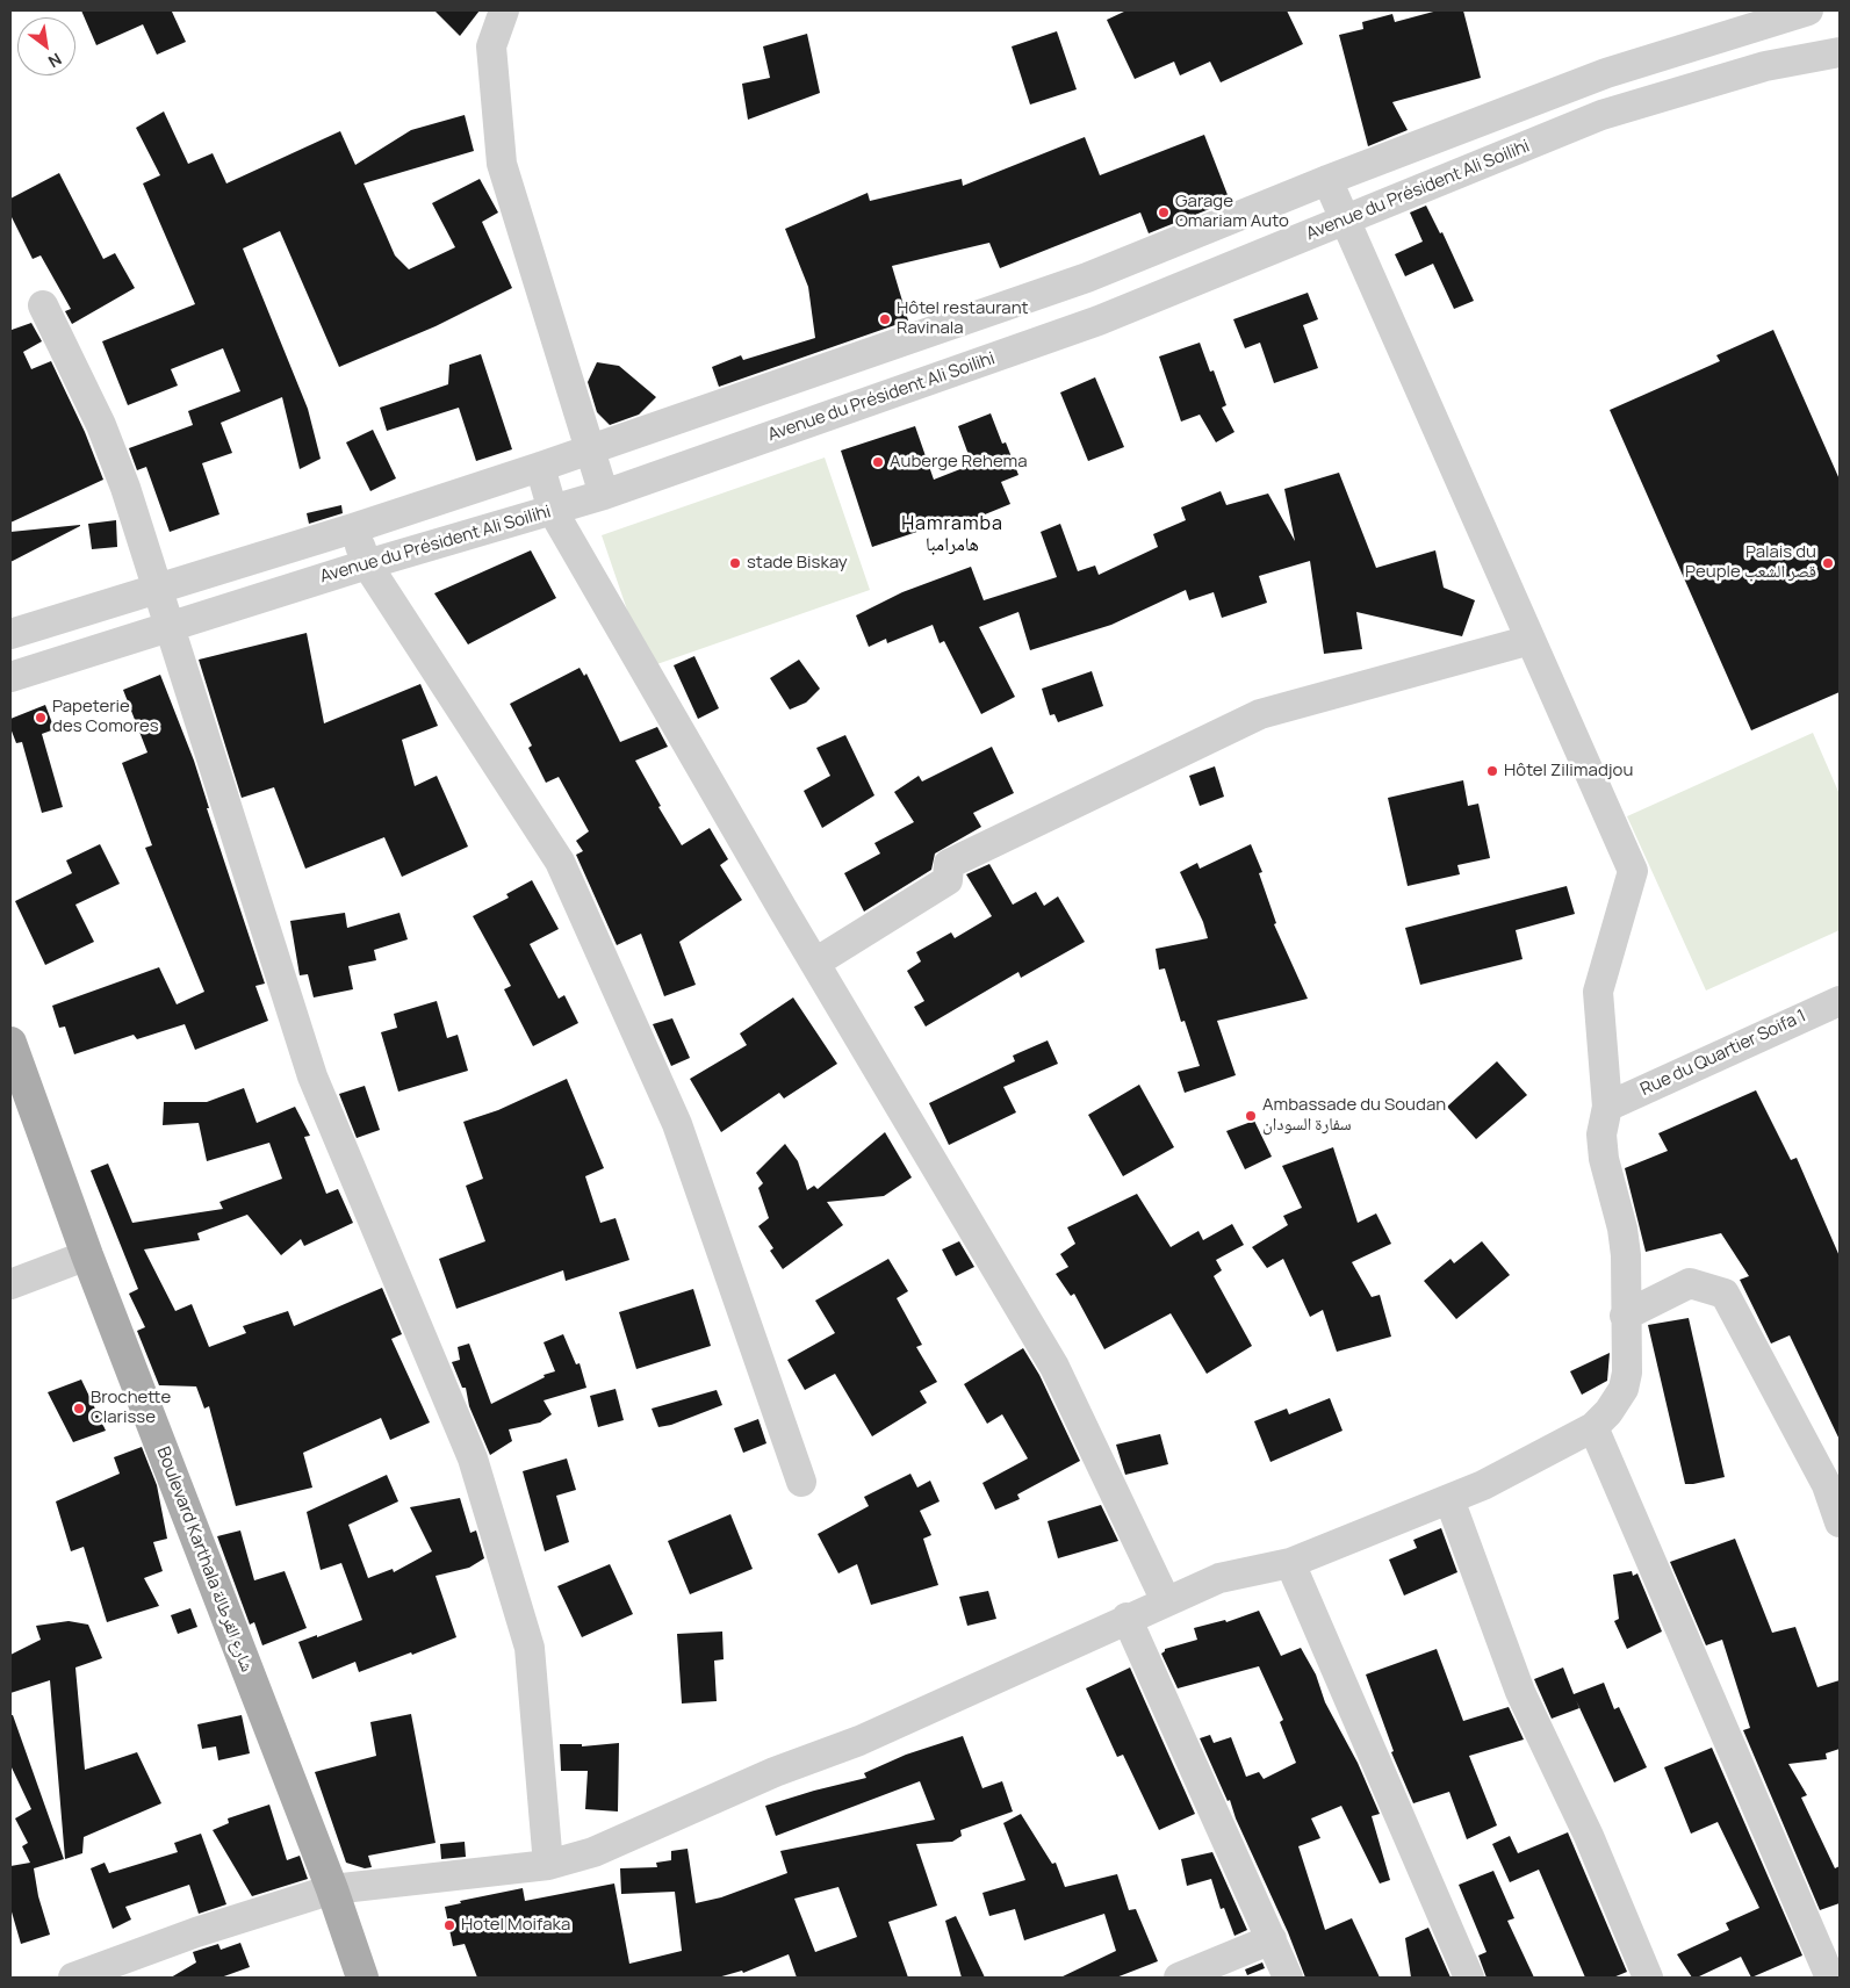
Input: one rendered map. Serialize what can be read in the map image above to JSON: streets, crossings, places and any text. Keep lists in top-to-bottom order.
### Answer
{
  "streets": {
    "main road": ["Boulevard Karthala شارع القرطالة"],
    "street": ["Avenue du Président Ali Soilihi", "Rue du Quartier Soifa 1"]
  },
  "districts": ["Hamramba هامرامبا"],
  "places": [
    "Garage Omariam Auto",
    "Hôtel restaurant Ravinala",
    "Auberge Rehema",
    "stade Biskay",
    "Palais du Peuple قصر الشعب",
    "Papeterie des Comores",
    "Hôtel Zilimadjou",
    "Ambassade du Soudan سفارة السودان",
    "Brochette Clarisse",
    "Hotel Moifaka"
  ],
  "north": "bottom right"
}
